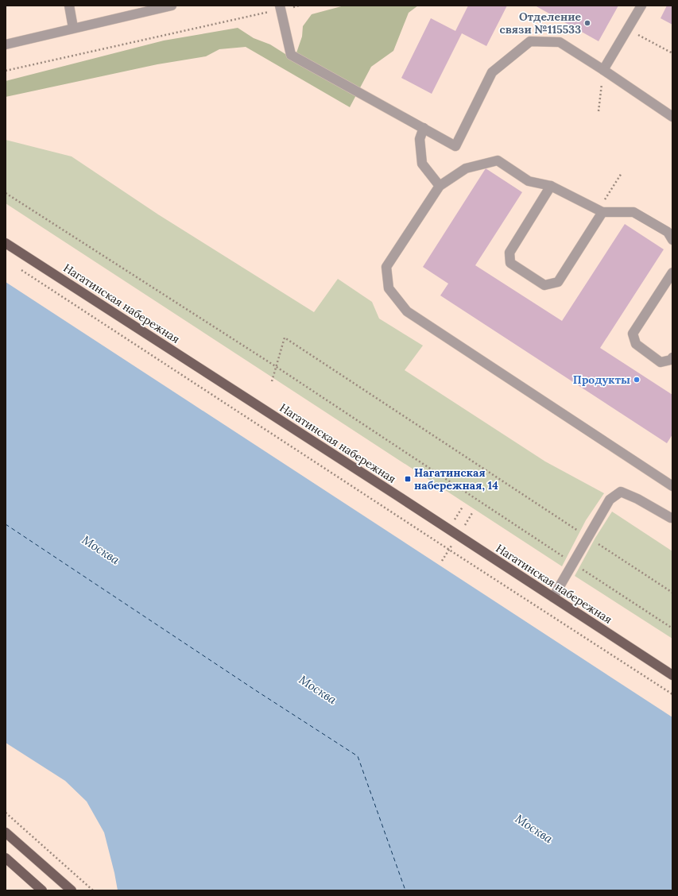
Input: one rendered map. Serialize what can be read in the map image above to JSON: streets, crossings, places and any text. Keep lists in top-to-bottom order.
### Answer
{
  "streets": {
    "main road": ["Нагатинская набережная"]
  },
  "water": ["Москва"],
  "places": {
    "other": ["Отделение связи №115533", "Продукты"],
    "transit": ["Нагатинская набережная, 14"]
  }
}
